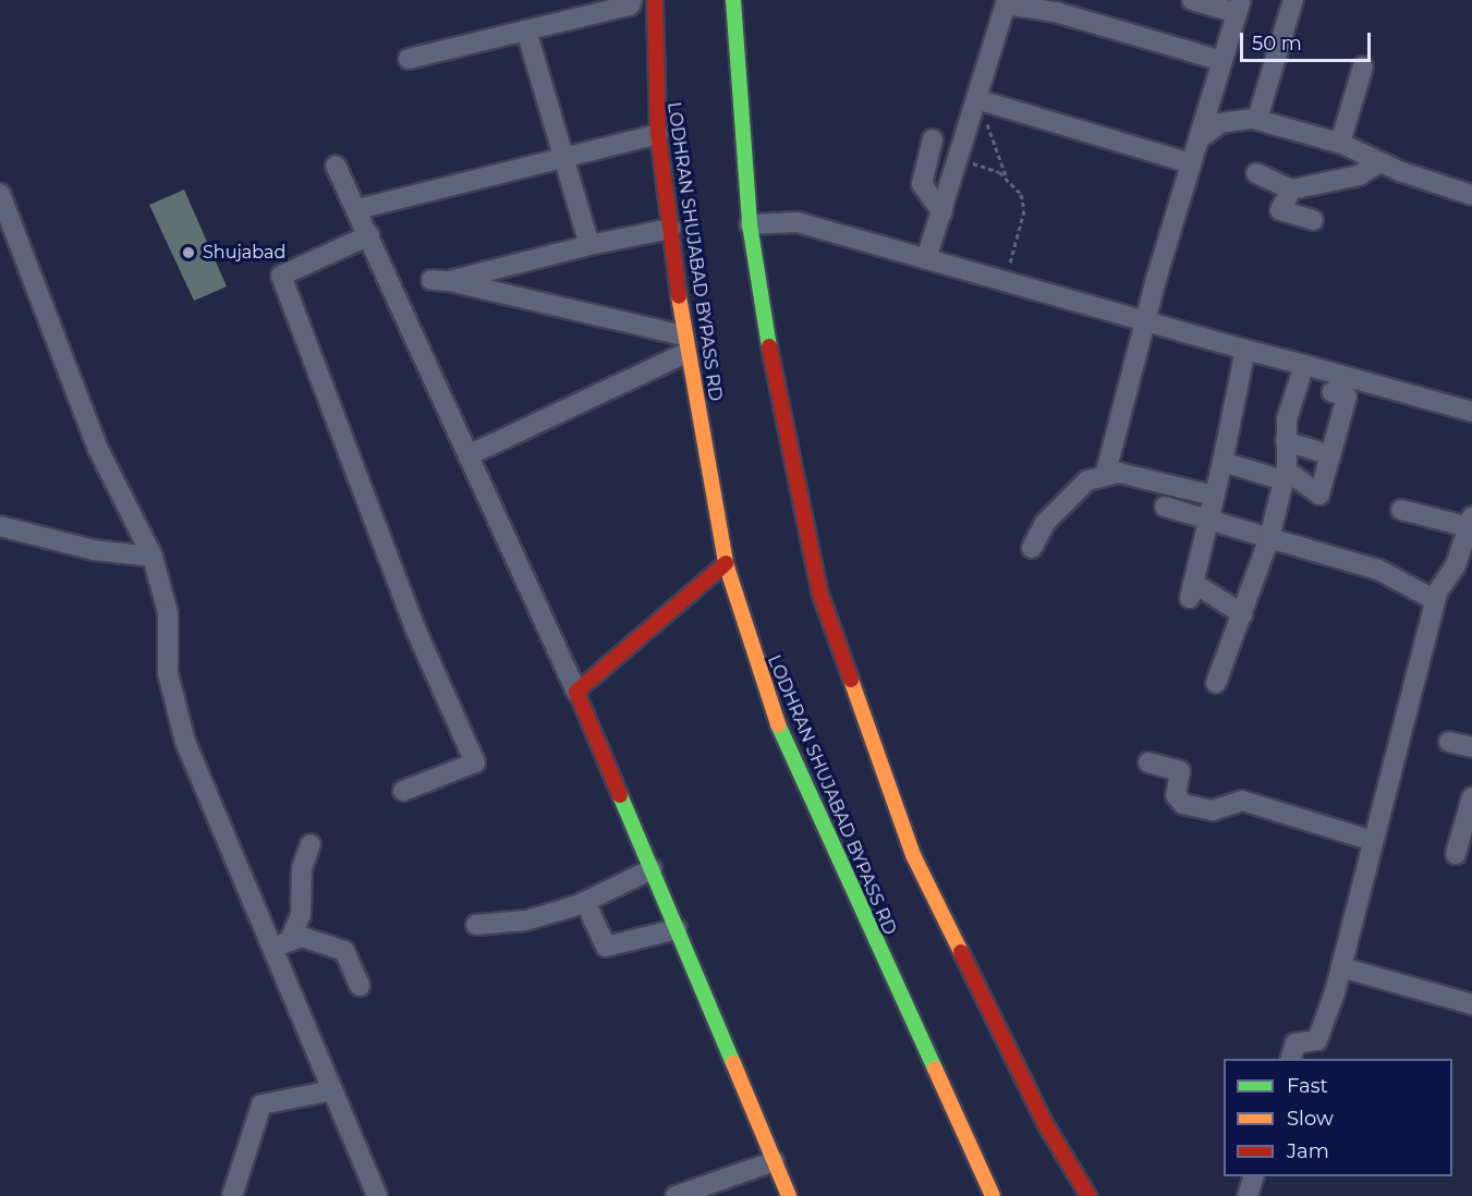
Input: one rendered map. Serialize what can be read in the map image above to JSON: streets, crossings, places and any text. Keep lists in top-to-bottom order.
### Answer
{
  "streets": {
    "street": ["LODHRAN SHUJABAD BYPASS RD"]
  },
  "places": ["Shujabad"],
  "legend": ["Fast", "Slow", "Jam"],
  "scale_bar": "50 m"
}
